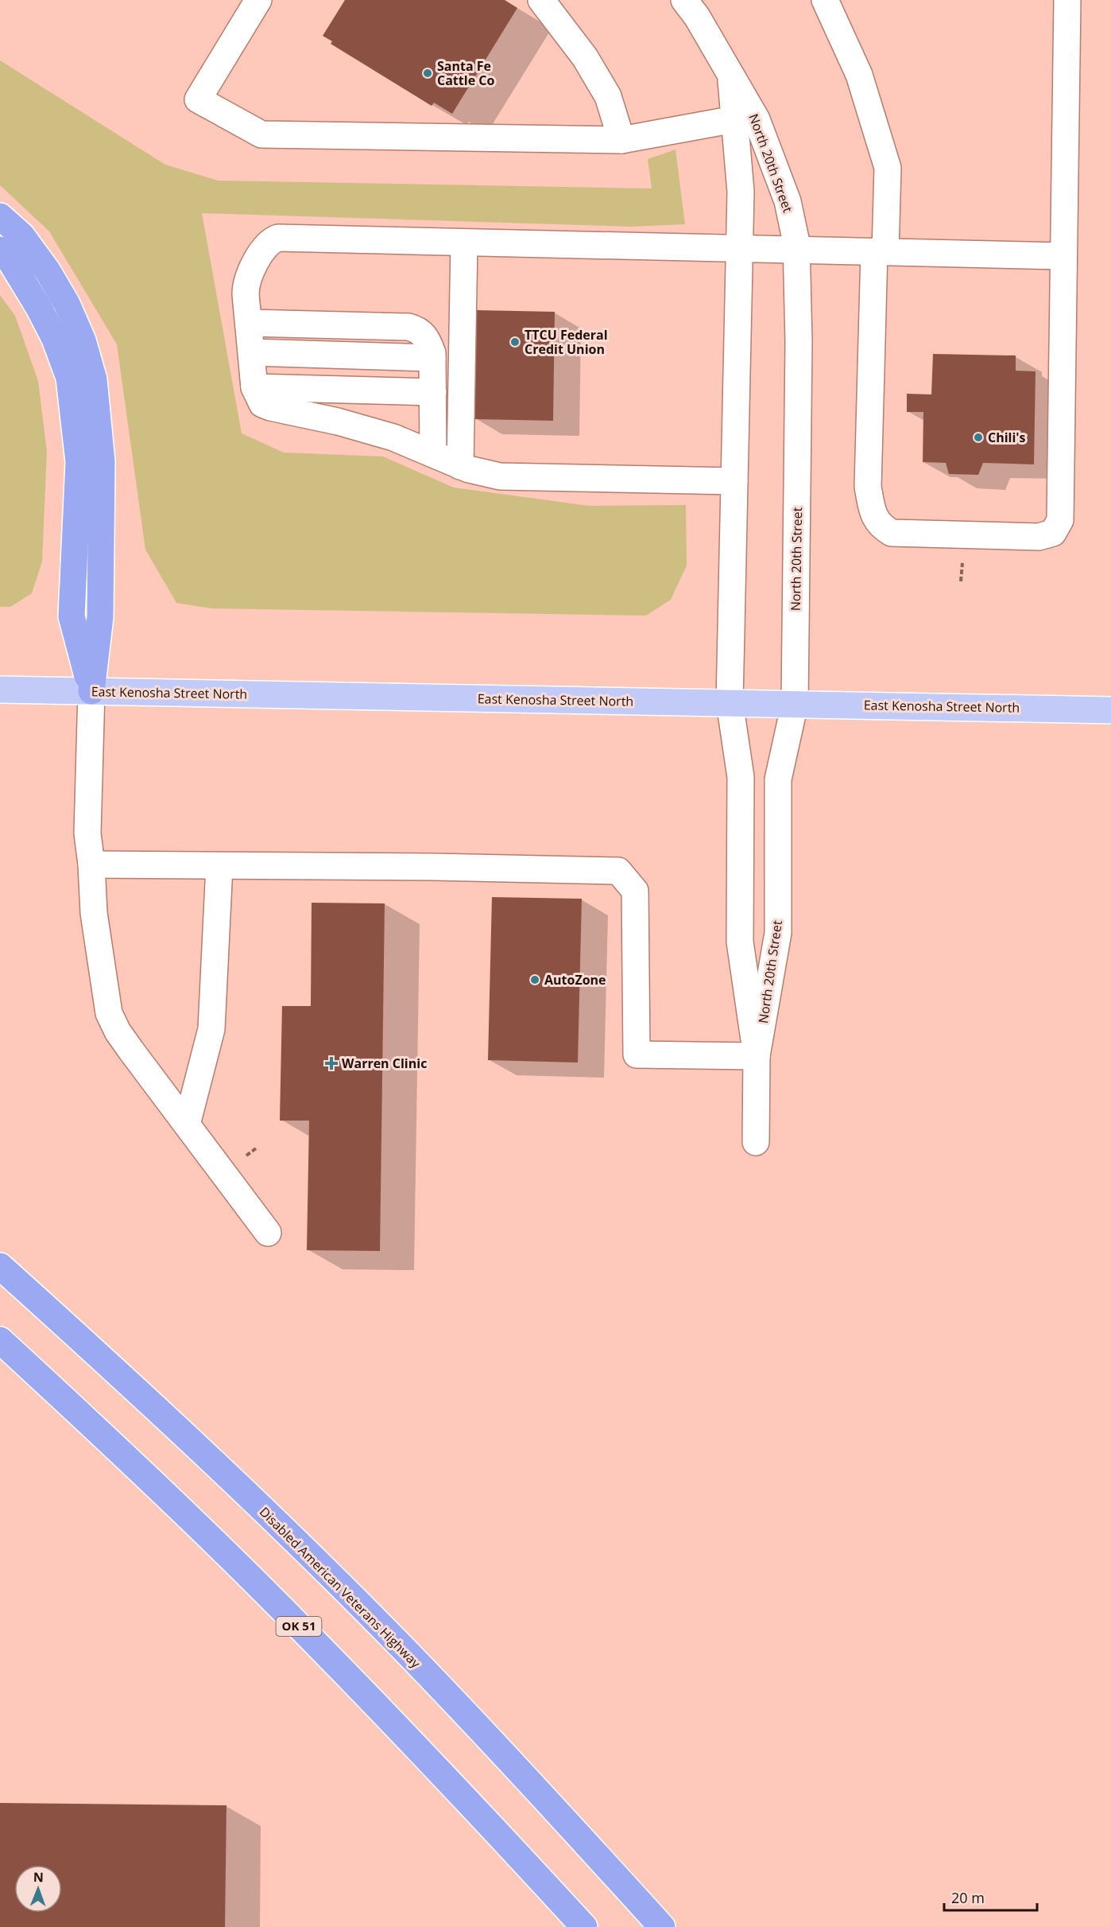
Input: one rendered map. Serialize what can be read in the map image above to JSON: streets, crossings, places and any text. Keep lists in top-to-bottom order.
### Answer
{
  "streets": {
    "highway": ["Disabled American Veterans Highway", "OK 51"],
    "main road": ["East Kenosha Street North"],
    "street": ["North 20th Street"]
  },
  "crossings": [
    ["North 20th Street", "East Kenosha Street North"]
  ],
  "places": {
    "other": [
      "Santa Fe Cattle Co",
      "TTCU Federal Credit Union",
      "Chili's",
      "AutoZone"
    ],
    "health": ["Warren Clinic"]
  },
  "scale_bar": "20 m",
  "north": "top"
}
